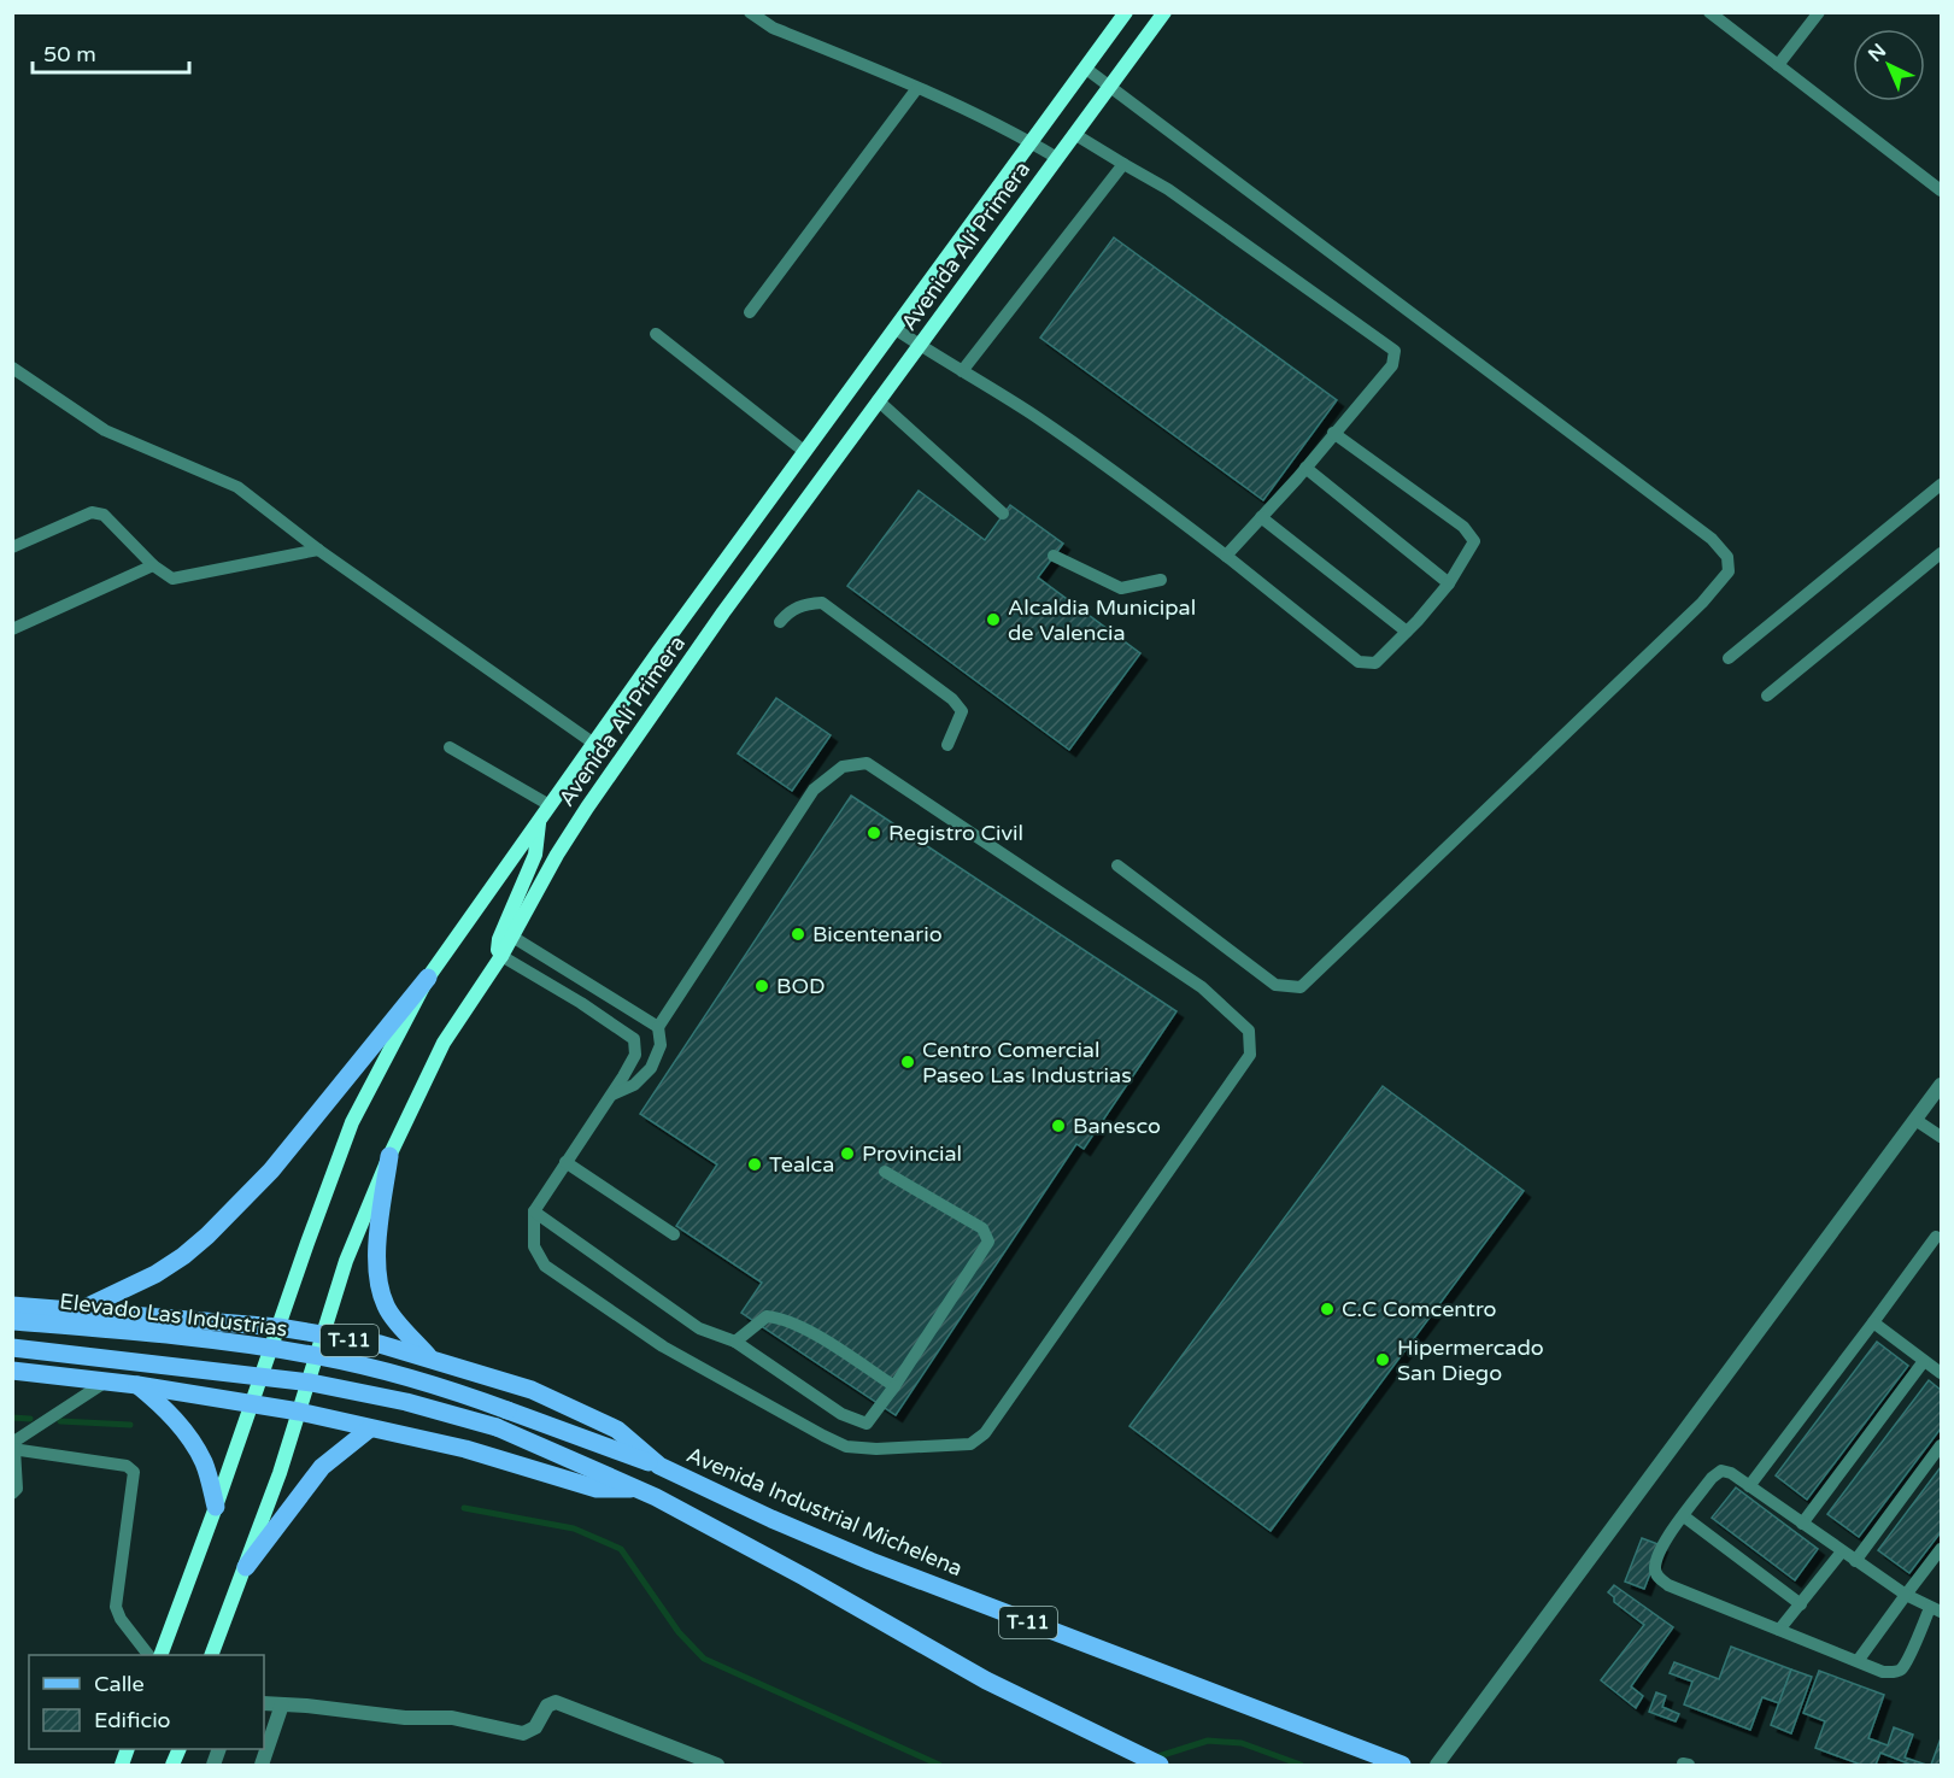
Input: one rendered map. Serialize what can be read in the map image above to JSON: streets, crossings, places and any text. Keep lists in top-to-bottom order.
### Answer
{
  "streets": {
    "main road": [
      "Avenida Alí Primera",
      "Elevado Las Industrias",
      "T-11",
      "Avenida Industrial Michelena"
    ]
  },
  "crossings": [
    ["Avenida Alí Primera", "T-11"],
    ["Avenida Alí Primera", "Avenida Industrial Michelena"],
    ["Elevado Las Industrias", "Avenida Industrial Michelena"]
  ],
  "places": [
    "Alcaldia Municipal de Valencia",
    "Registro Civil",
    "Bicentenario",
    "BOD",
    "Centro Comercial Paseo Las Industrias",
    "Banesco",
    "Provincial",
    "Tealca",
    "C.C Comcentro",
    "Hipermercado San Diego"
  ],
  "legend": ["Calle", "Edificio"],
  "scale_bar": "50 m",
  "north": "top left"
}
